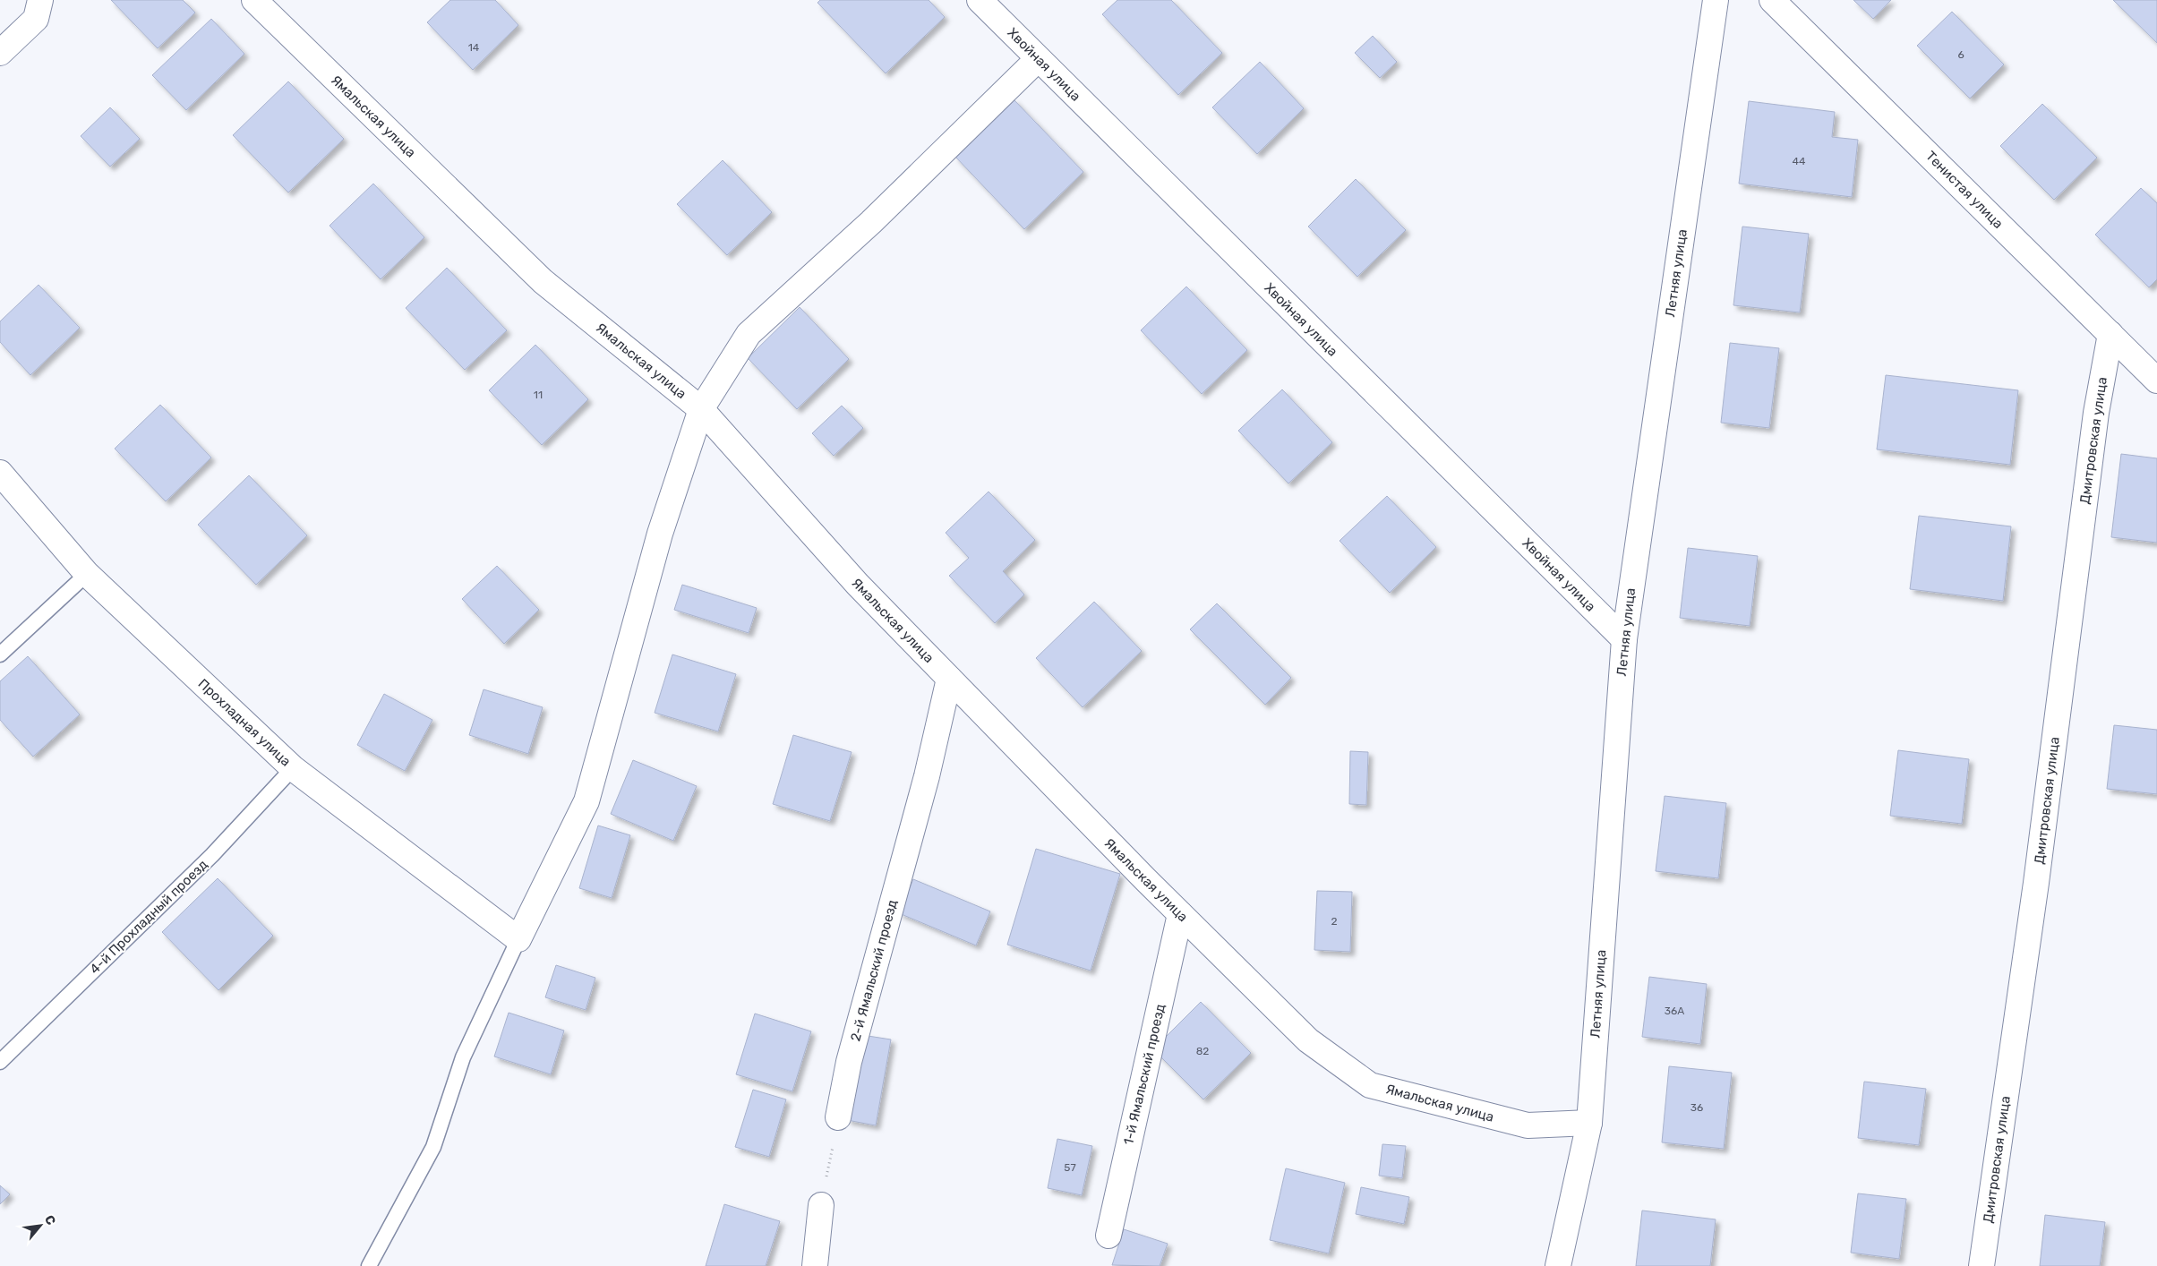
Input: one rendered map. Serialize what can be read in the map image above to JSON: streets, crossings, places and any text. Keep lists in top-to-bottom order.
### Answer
{
  "streets": {
    "street": [
      "Хвойная улица",
      "Ямальская улица",
      "Тенистая улица",
      "Летняя улица",
      "Дмитровская улица",
      "Прохладная улица",
      "2-й Ямальский проезд",
      "1-й Ямальский проезд"
    ],
    "lane": ["4-й Прохладный проезд"]
  },
  "crossings": [
    ["Хвойная улица", "Летняя улица"],
    ["Ямальская улица", "Летняя улица"],
    ["Ямальская улица", "2-й Ямальский проезд"],
    ["Ямальская улица", "1-й Ямальский проезд"],
    ["Тенистая улица", "Дмитровская улица"],
    ["Прохладная улица", "4-й Прохладный проезд"]
  ],
  "house_numbers": [
    "14",
    "6",
    "44",
    "11",
    "2",
    "36А",
    "82",
    "36",
    "57"
  ],
  "north": "top right"
}
